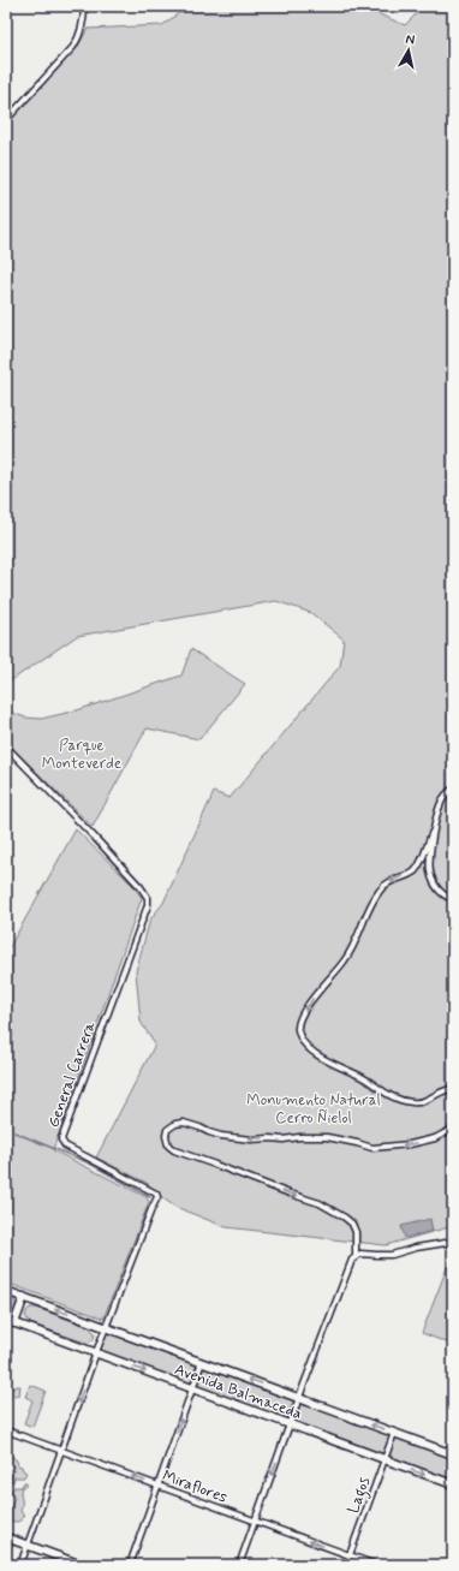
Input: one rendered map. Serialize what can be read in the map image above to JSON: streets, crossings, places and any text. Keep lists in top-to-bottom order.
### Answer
{
  "streets": {
    "main road": ["Avenida Balmaceda"],
    "street": ["General Carrera", "Miraflores", "Lagos"]
  },
  "crossings": [
    ["General Carrera", "Avenida Balmaceda"],
    ["General Carrera", "Miraflores"],
    ["Avenida Balmaceda", "Lagos"],
    ["Miraflores", "Lagos"]
  ],
  "one_way": ["Miraflores"],
  "parks": ["Parque Monteverde", "Monumento Natural Cerro Ñielol"],
  "north": "top"
}
